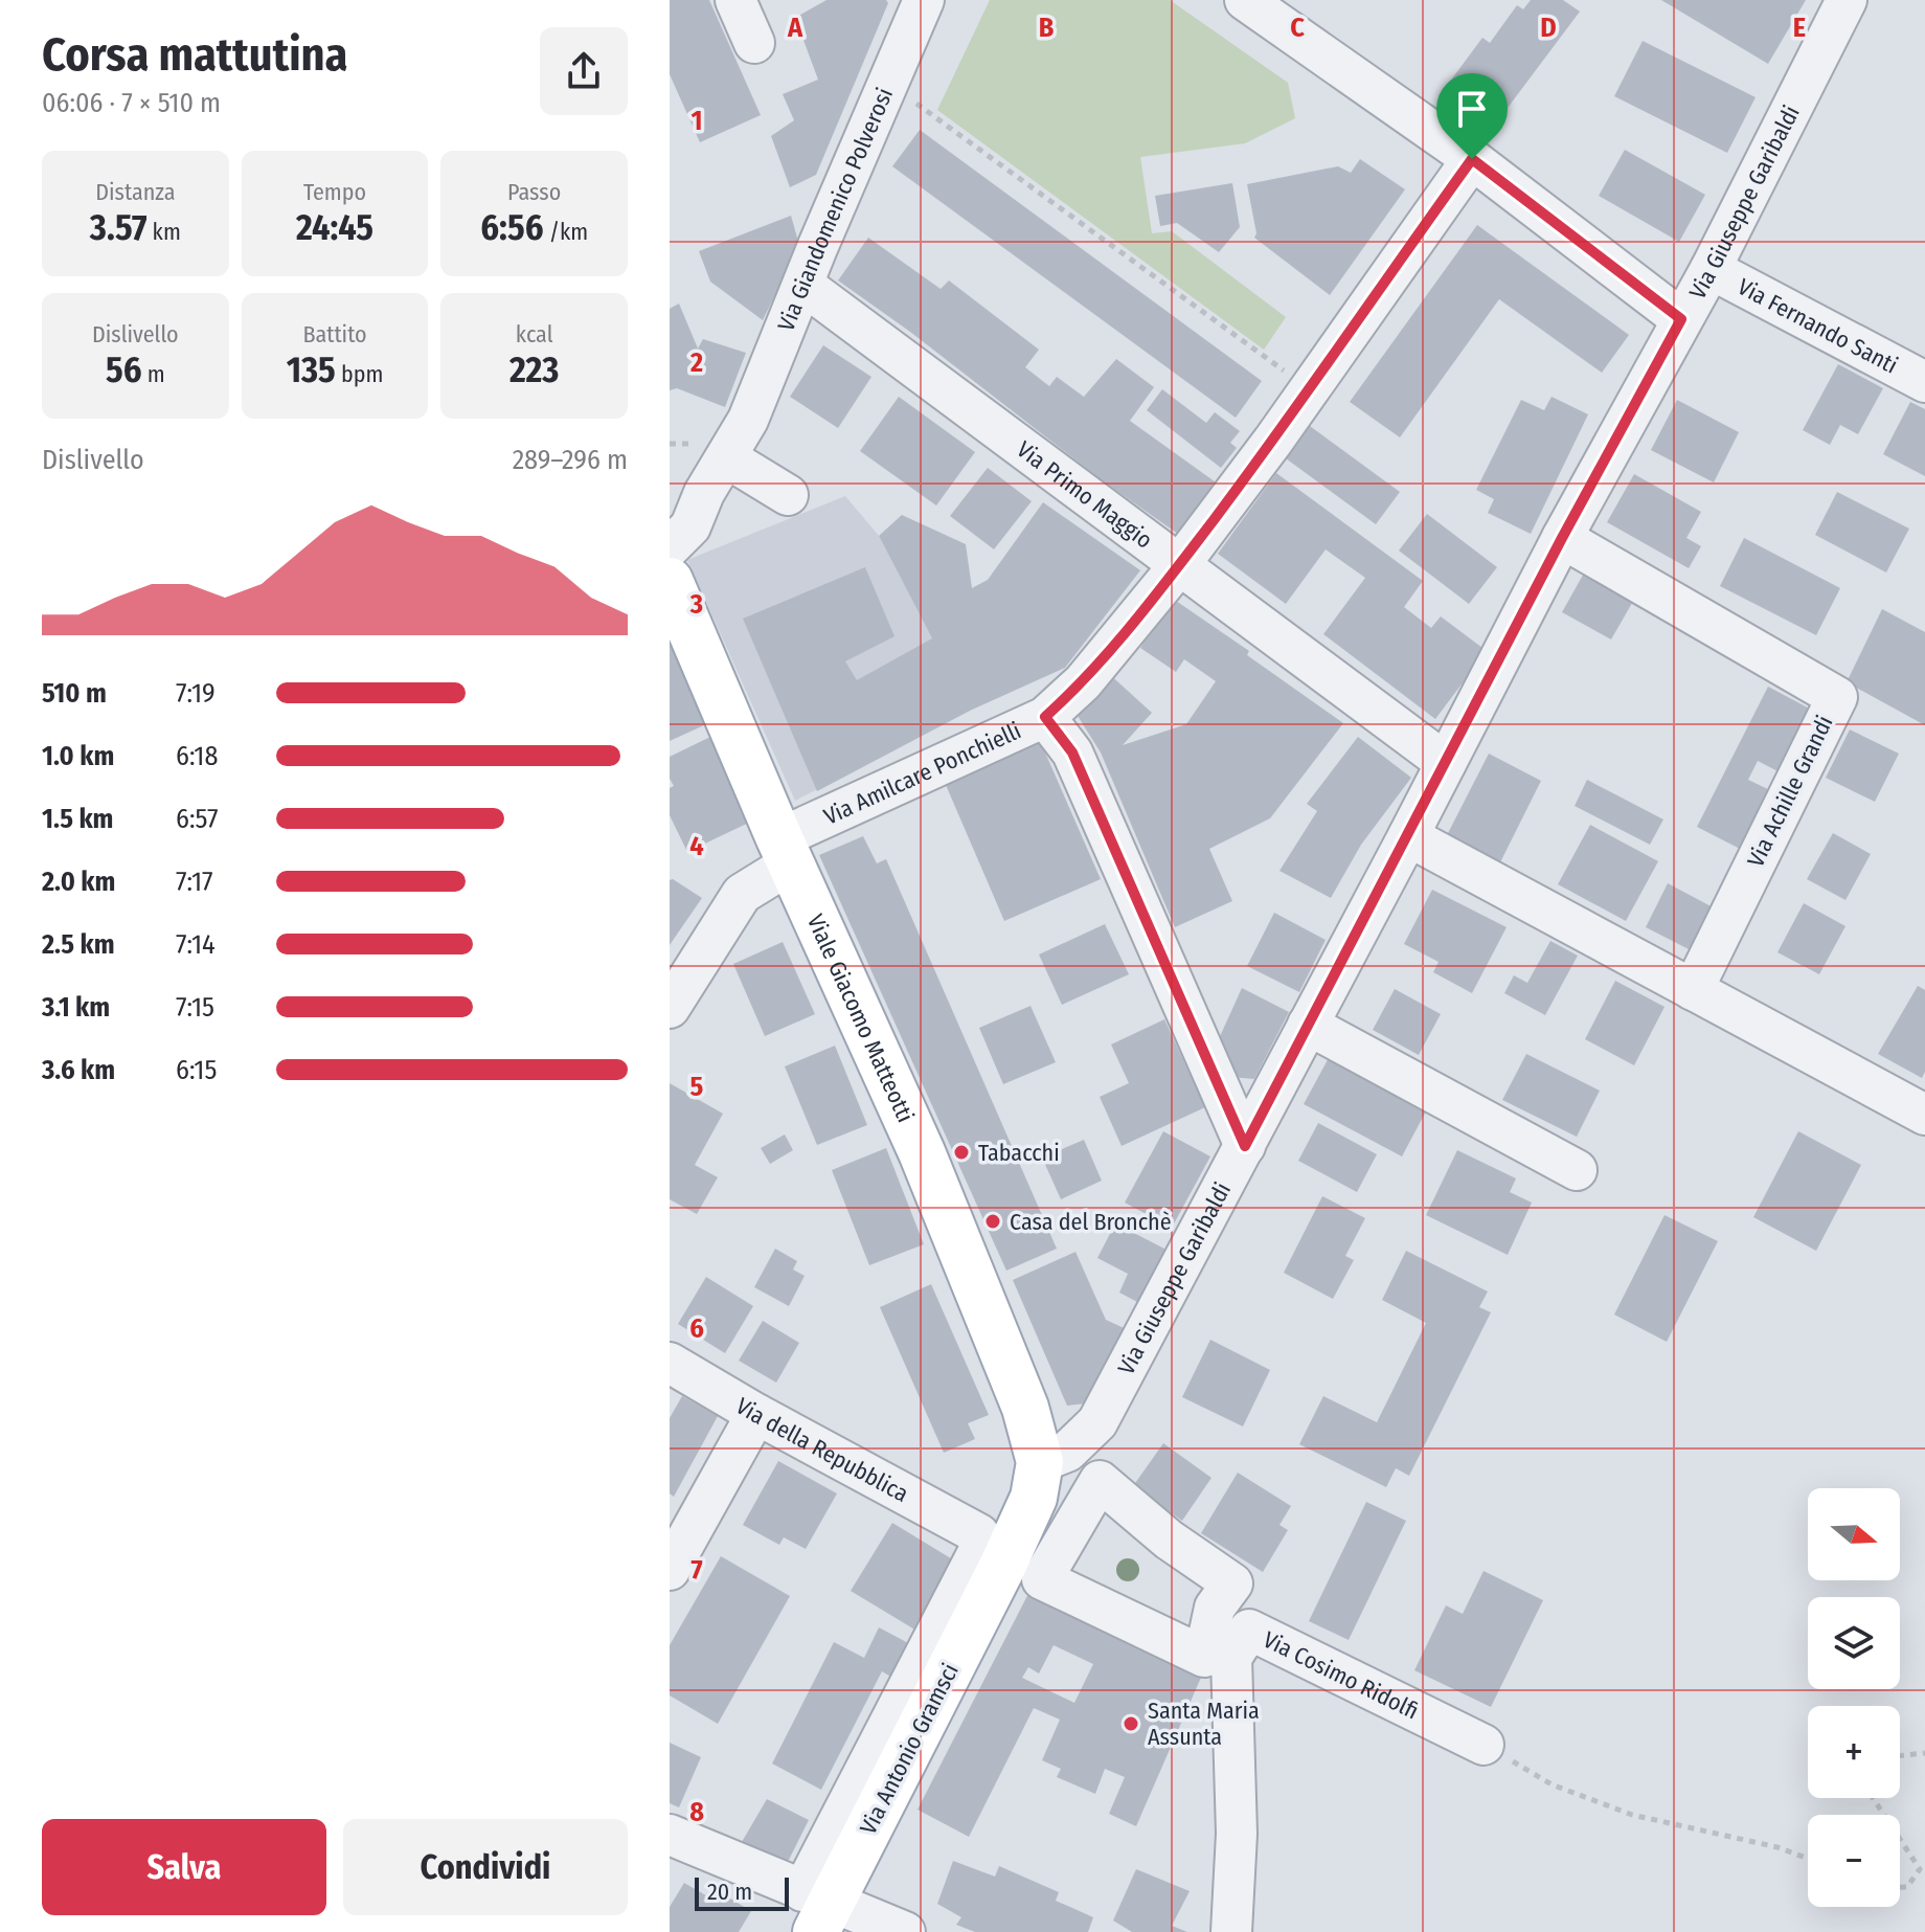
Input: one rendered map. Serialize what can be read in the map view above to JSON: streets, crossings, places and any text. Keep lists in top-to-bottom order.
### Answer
{
  "streets": {
    "main road": ["Viale Giacomo Matteotti", "Via Antonio Gramsci"],
    "street": [
      "Via Giuseppe Garibaldi",
      "Via Giandomenico Polverosi",
      "Via Fernando Santi",
      "Via Primo Maggio",
      "Via Amilcare Ponchielli",
      "Via Achille Grandi",
      "Via della Repubblica",
      "Via Cosimo Ridolfi"
    ]
  },
  "crossings": [
    ["Via Giuseppe Garibaldi", "Via Fernando Santi"],
    ["Via Giuseppe Garibaldi", "Via Primo Maggio"],
    ["Via Giuseppe Garibaldi", "Via Amilcare Ponchielli"],
    ["Via Giuseppe Garibaldi", "Via Achille Grandi"],
    ["Via Giuseppe Garibaldi", "Viale Giacomo Matteotti"],
    ["Via Giuseppe Garibaldi", "Via Antonio Gramsci"],
    ["Via Giandomenico Polverosi", "Via Primo Maggio"],
    ["Via Amilcare Ponchielli", "Viale Giacomo Matteotti"],
    ["Viale Giacomo Matteotti", "Via Antonio Gramsci"],
    ["Via della Repubblica", "Via Antonio Gramsci"]
  ],
  "places": ["Tabacchi", "Casa del Bronchè", "Santa Maria Assunta"],
  "scale_bar": "20 m",
  "north": "right",
  "page": {
    "heading": ["Corsa mattutina", "06:06 · 7 × 510 m"],
    "stats": [
      ["Distanza", "3.57 km"],
      ["Tempo", "24:45"],
      ["Passo", "6:56 /km"],
      ["Dislivello", "56 m"],
      ["Battito", "135 bpm"],
      ["kcal", "223"]
    ],
    "chart": ["Dislivello", "289–296 m"],
    "list": [
      {
        "name": "510 m",
        "note": "7:19"
      },
      {
        "name": "1.0 km",
        "note": "6:18"
      },
      {
        "name": "1.5 km",
        "note": "6:57"
      },
      {
        "name": "2.0 km",
        "note": "7:17"
      },
      {
        "name": "2.5 km",
        "note": "7:14"
      },
      {
        "name": "3.1 km",
        "note": "7:15"
      },
      {
        "name": "3.6 km",
        "note": "6:15"
      }
    ],
    "map_buttons": ["+", "−"],
    "buttons": ["Salva", "Condividi"],
    "scale": "20 m"
  },
  "grid": {
    "columns": [
      "A",
      "B",
      "C",
      "D",
      "E"
    ],
    "rows": [
      "1",
      "2",
      "3",
      "4",
      "5",
      "6",
      "7",
      "8"
    ]
  }
}
